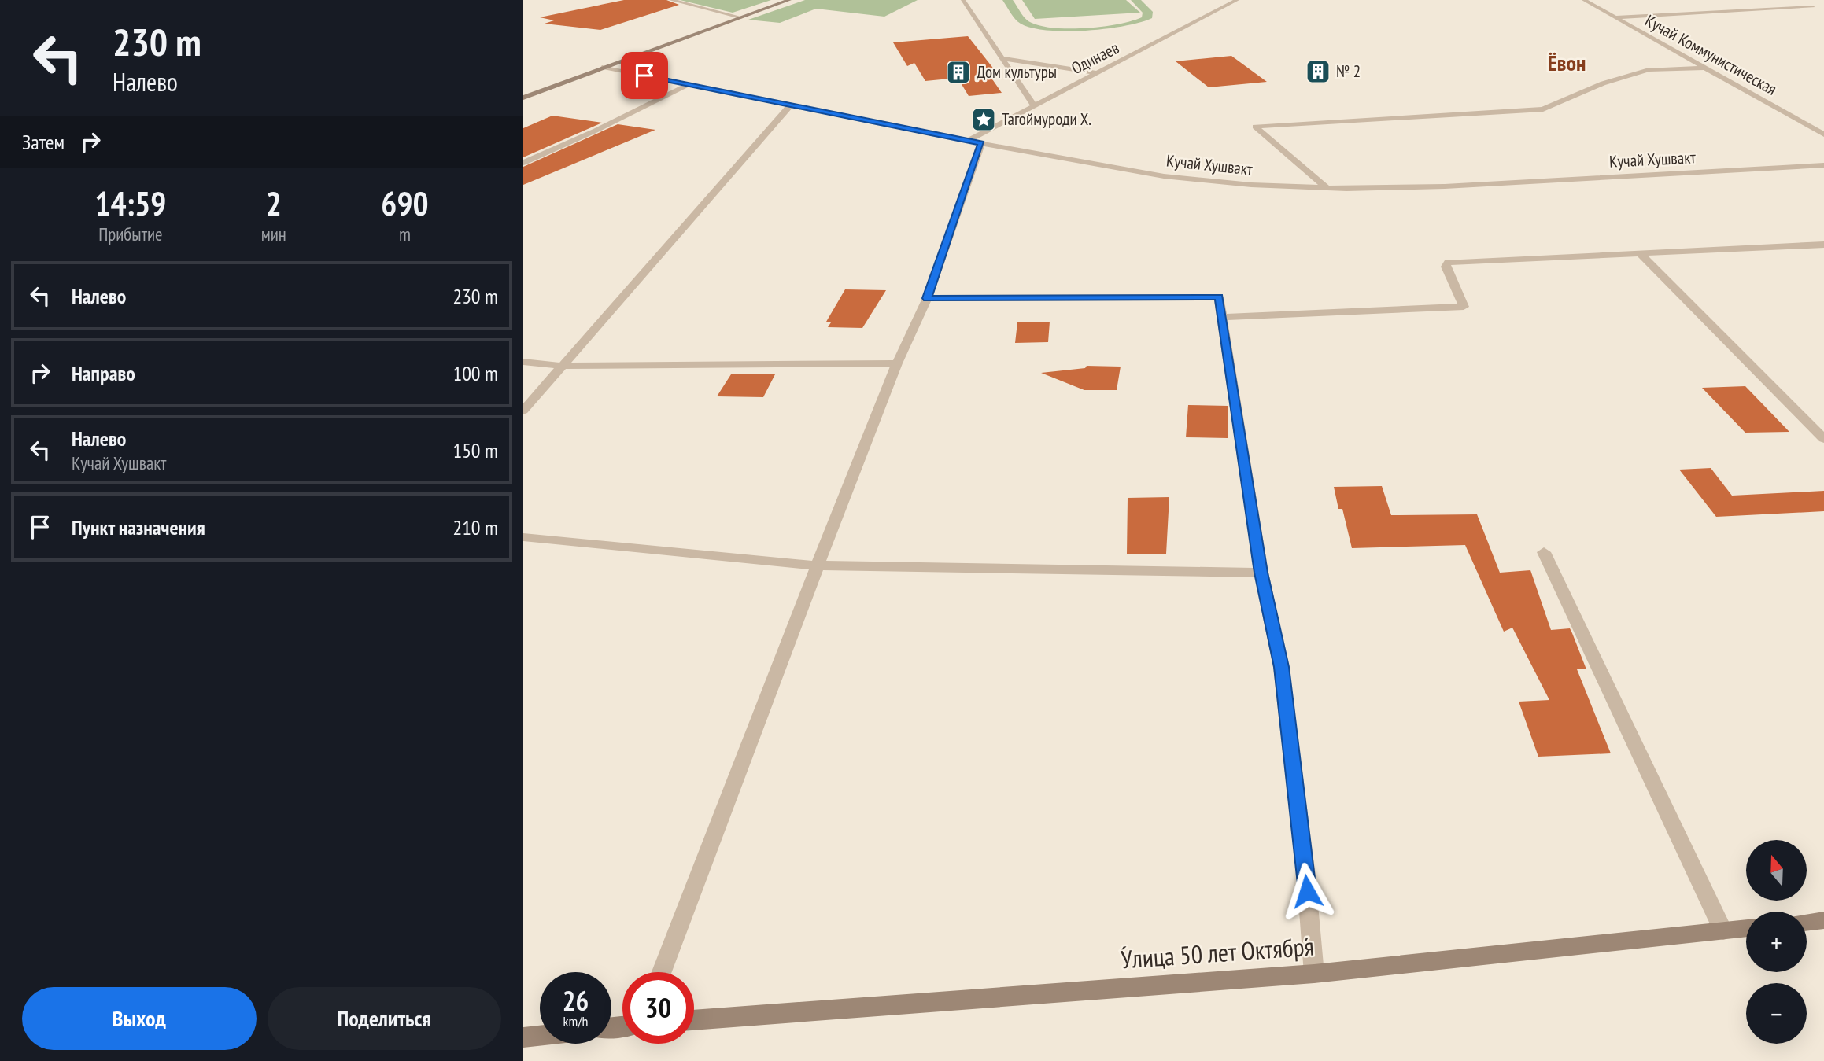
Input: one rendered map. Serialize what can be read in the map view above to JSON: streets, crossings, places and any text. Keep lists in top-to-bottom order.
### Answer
{
  "streets": {
    "street": [
      "Кучай Коммунистическая",
      "Одинаев",
      "Кучай Хушвакт",
      "У́лица 50 лет Октября́"
    ]
  },
  "crossings": [
    ["Одинаев", "Кучай Хушвакт"]
  ],
  "districts": ["Ёвон"],
  "places": {
    "building": ["№ 2", "Дом культуры"],
    "place": ["Тагоймуроди Х."]
  },
  "north": "top",
  "page": {
    "turn": ["230 m", "Налево"],
    "then": "Затем",
    "eta": [
      "14:59",
      "Прибытие",
      "2",
      "мин",
      "690",
      "m"
    ],
    "list": [
      {
        "name": "Налево",
        "value": "230 m"
      },
      {
        "name": "Направо",
        "value": "100 m"
      },
      {
        "name": "Налево",
        "note": "Кучай Хушвакт",
        "value": "150 m"
      },
      {
        "name": "Пункт назначения",
        "value": "210 m"
      }
    ],
    "map_buttons": ["+", "−"],
    "speed": "26 km/h",
    "limit": "30",
    "buttons": ["Выход", "Поделиться"]
  }
}
